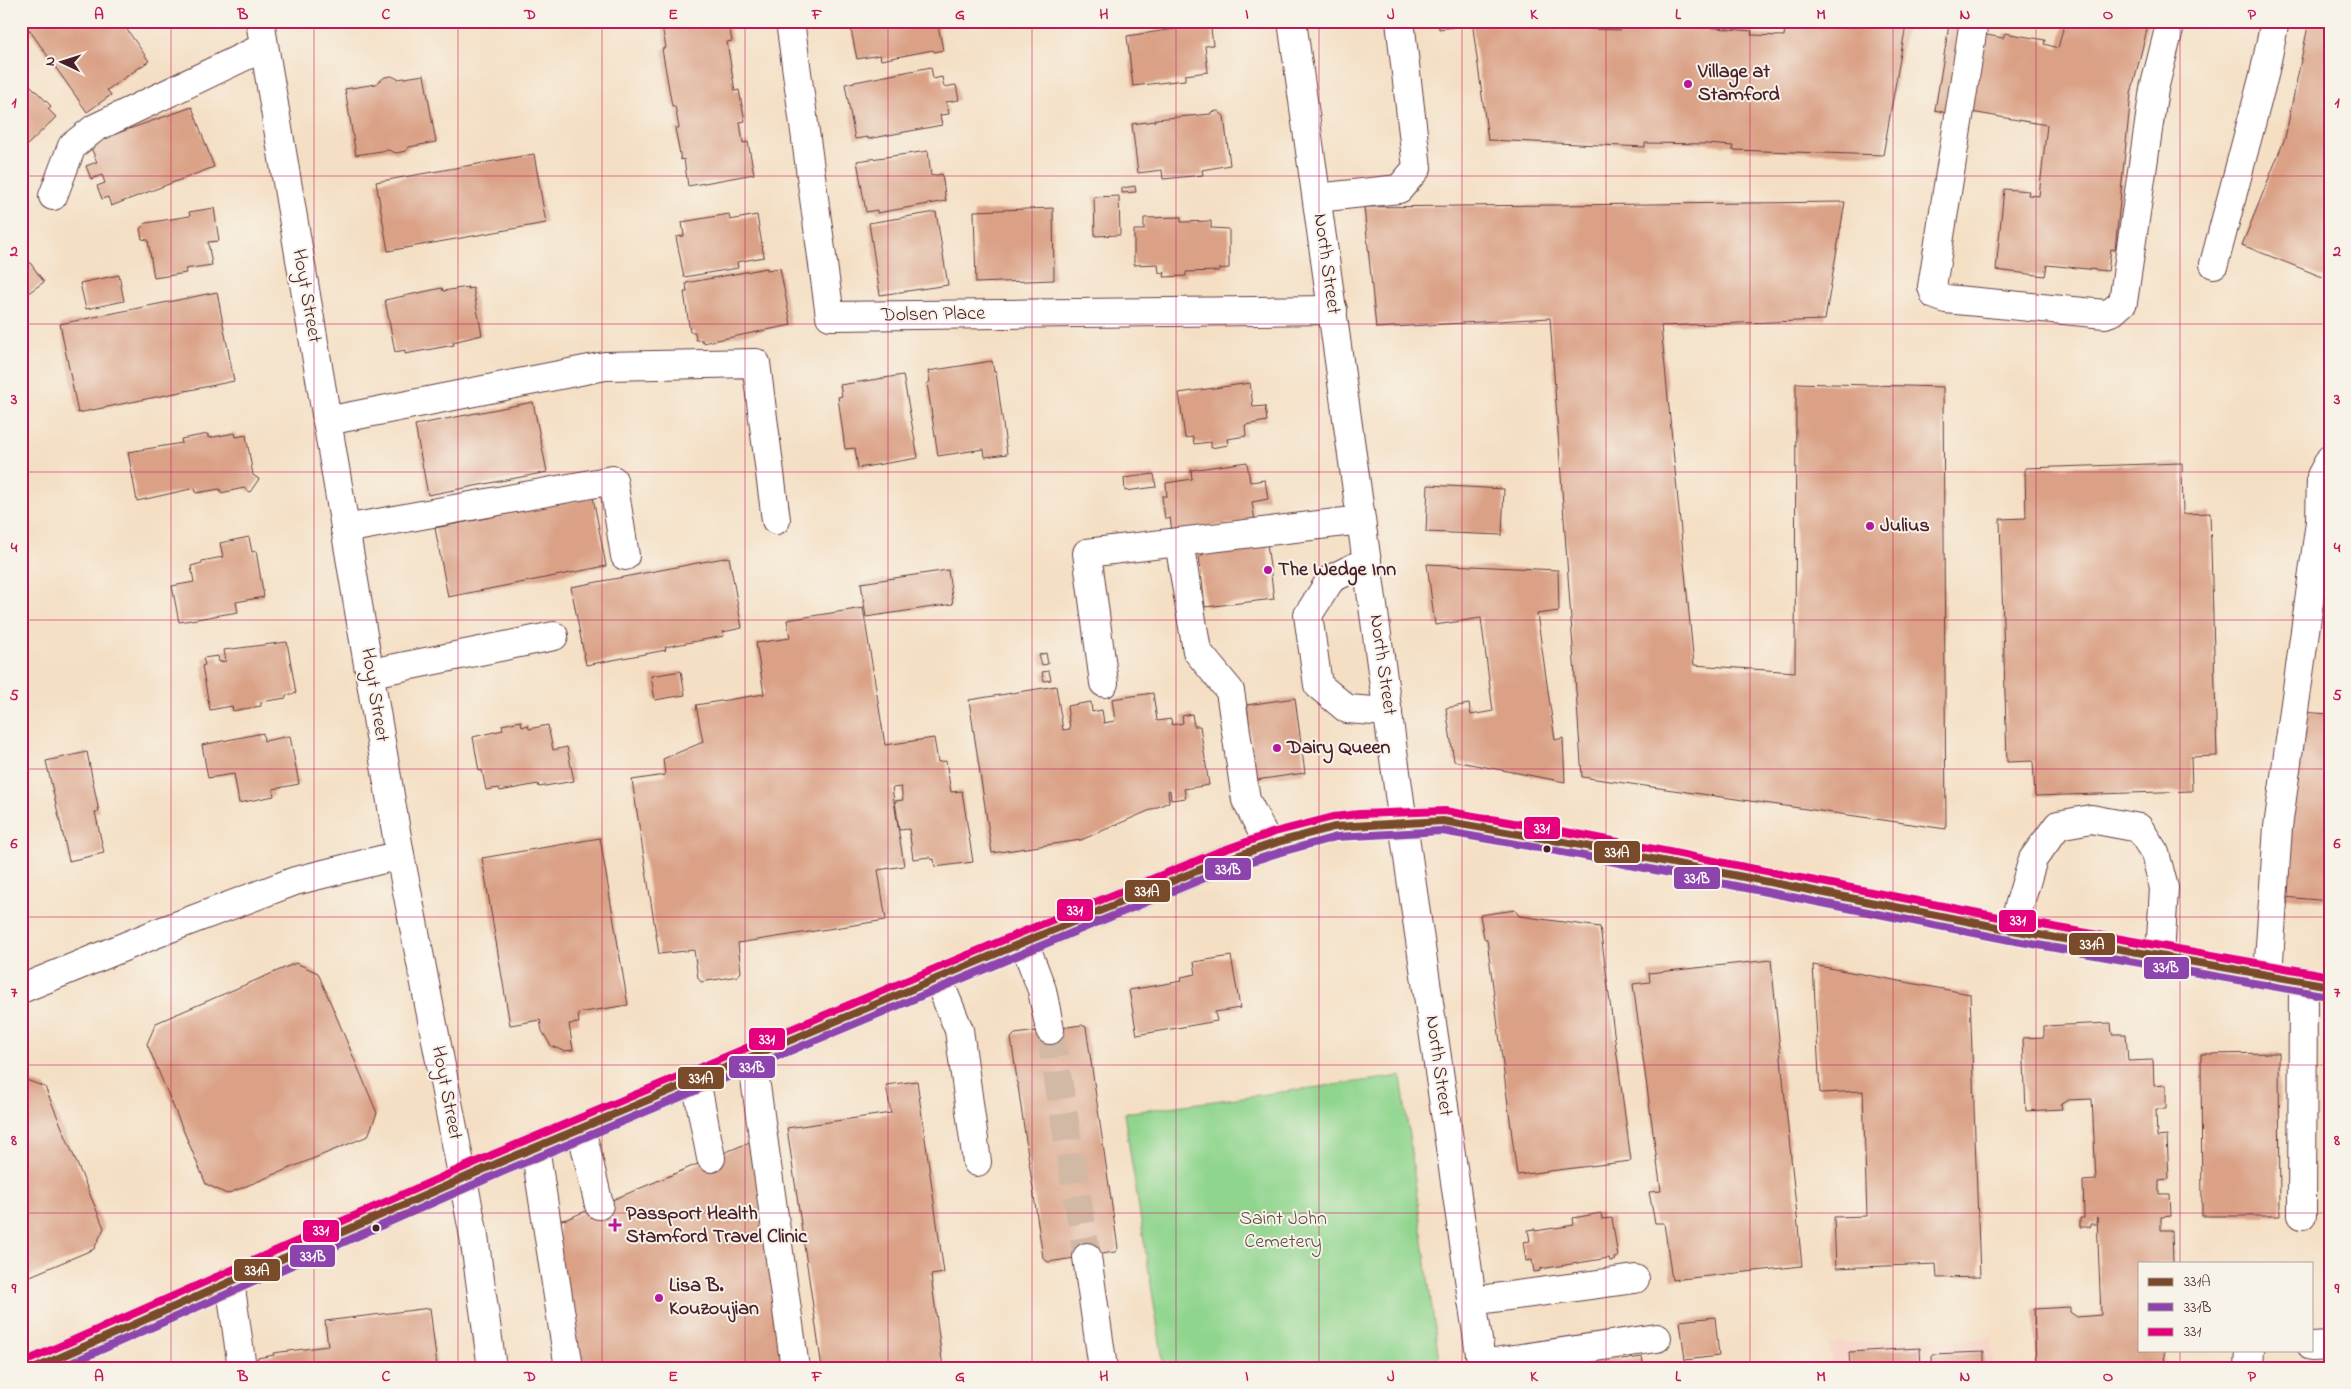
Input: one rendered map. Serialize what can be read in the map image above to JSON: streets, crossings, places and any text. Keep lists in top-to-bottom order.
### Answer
{
  "streets": {
    "street": ["North Street", "Hoyt Street", "Dolsen Place"]
  },
  "crossings": [
    ["North Street", "Dolsen Place"]
  ],
  "parks": ["Saint John Cemetery"],
  "places": {
    "other": [
      "Village at Stamford",
      "Julius",
      "The Wedge Inn",
      "Dairy Queen",
      "Lisa B. Kouzoujian"
    ],
    "health": ["Passport Health Stamford Travel Clinic"]
  },
  "lines": ["transit line 331", "transit line 331A", "transit line 331B"],
  "legend": ["331A", "331B", "331"],
  "north": "left",
  "grid": {
    "columns": [
      "A",
      "B",
      "C",
      "D",
      "E",
      "F",
      "G",
      "H",
      "I",
      "J",
      "K",
      "L",
      "M",
      "N",
      "O",
      "P"
    ],
    "rows": [
      "1",
      "2",
      "3",
      "4",
      "5",
      "6",
      "7",
      "8",
      "9"
    ]
  }
}
